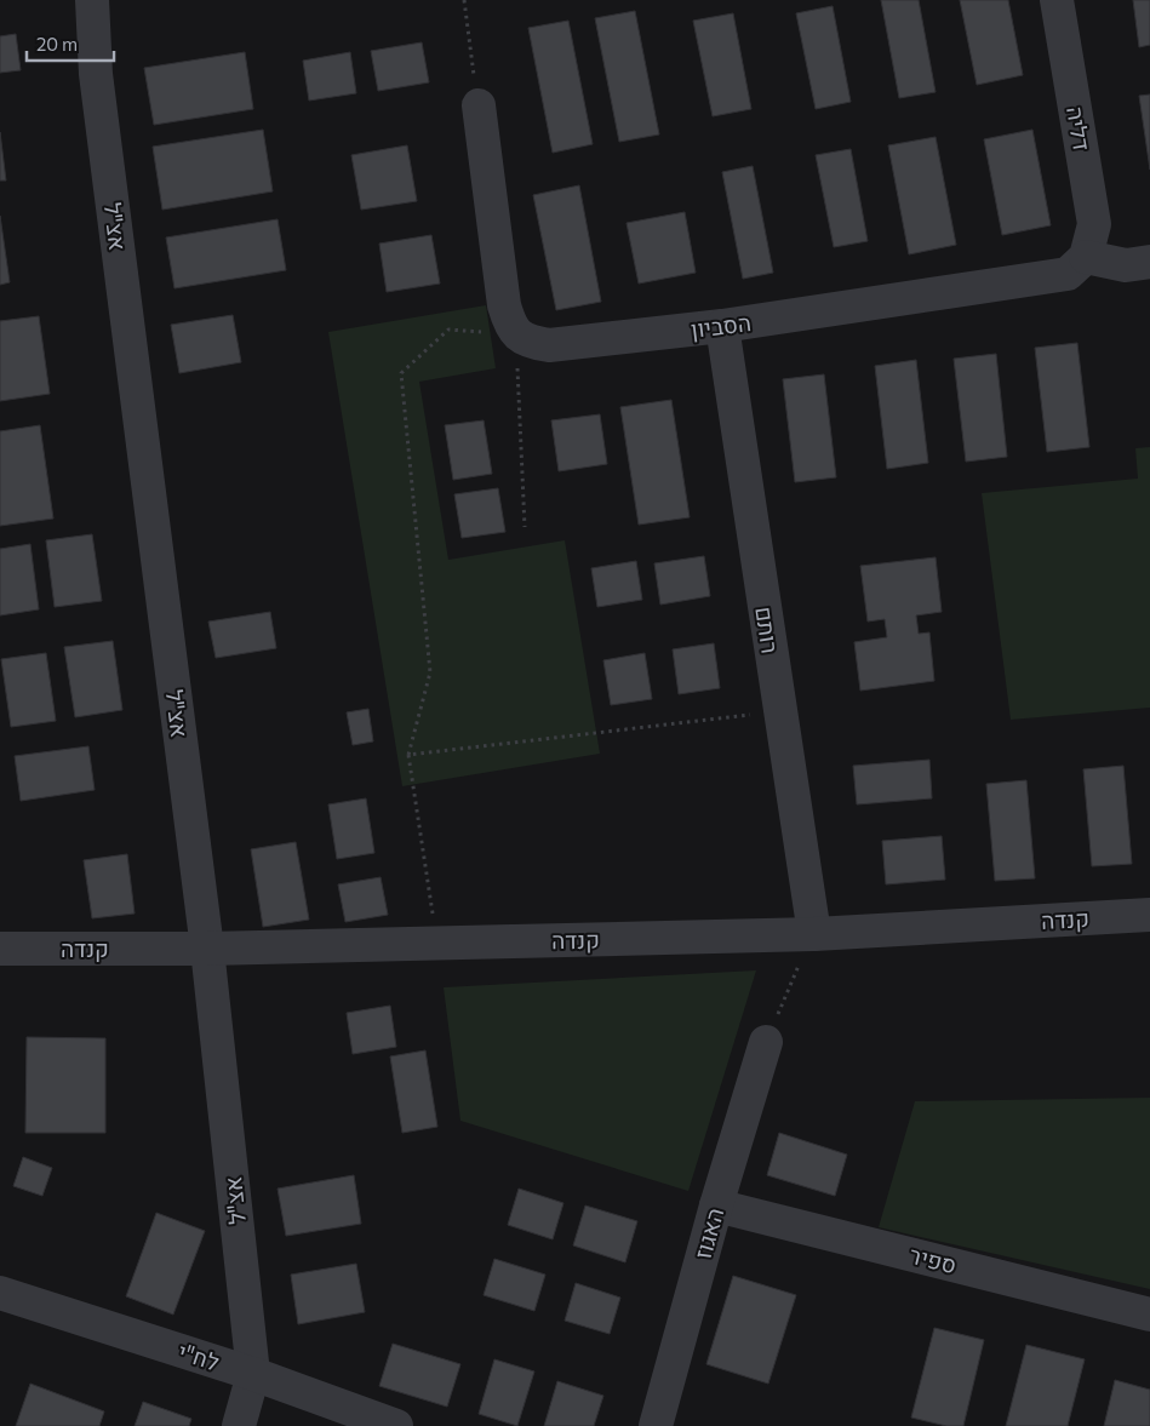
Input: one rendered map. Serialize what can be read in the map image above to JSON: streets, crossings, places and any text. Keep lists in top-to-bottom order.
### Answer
{
  "streets": {
    "street": [
      "דליה",
      "אצ\"ל",
      "הסביון",
      "רותם",
      "קנדה",
      "האגוז",
      "ספיר",
      "לח\"י"
    ]
  },
  "crossings": [
    ["דליה", "הסביון"],
    ["אצ\"ל", "קנדה"],
    ["אצ\"ל", "לח\"י"],
    ["הסביון", "רותם"],
    ["רותם", "קנדה"],
    ["האגוז", "ספיר"]
  ],
  "scale_bar": "20 m"
}
